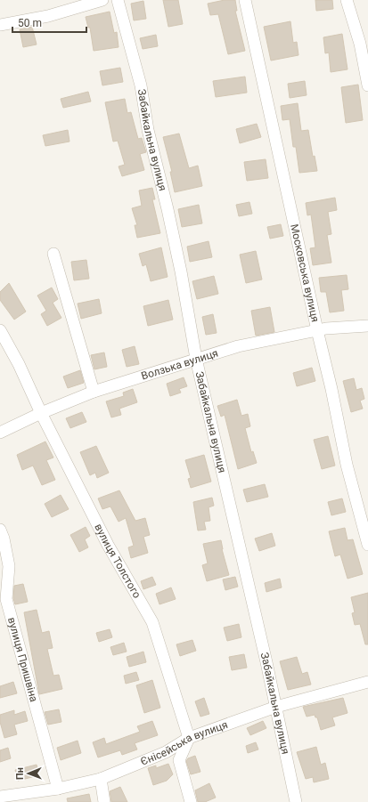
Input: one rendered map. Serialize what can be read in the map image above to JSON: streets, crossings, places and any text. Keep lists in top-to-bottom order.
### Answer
{
  "streets": {
    "street": [
      "Забайкальна вулиця",
      "Московська вулиця",
      "Волзька вулиця",
      "вулиця Толстого",
      "вулиця Пришвіна",
      "Єнісейська вулиця"
    ]
  },
  "crossings": [
    ["Забайкальна вулиця", "Волзька вулиця"],
    ["Забайкальна вулиця", "Єнісейська вулиця"],
    ["Московська вулиця", "Волзька вулиця"],
    ["Волзька вулиця", "вулиця Толстого"],
    ["вулиця Толстого", "Єнісейська вулиця"],
    ["вулиця Пришвіна", "Єнісейська вулиця"]
  ],
  "scale_bar": "50 m",
  "north": "left"
}
